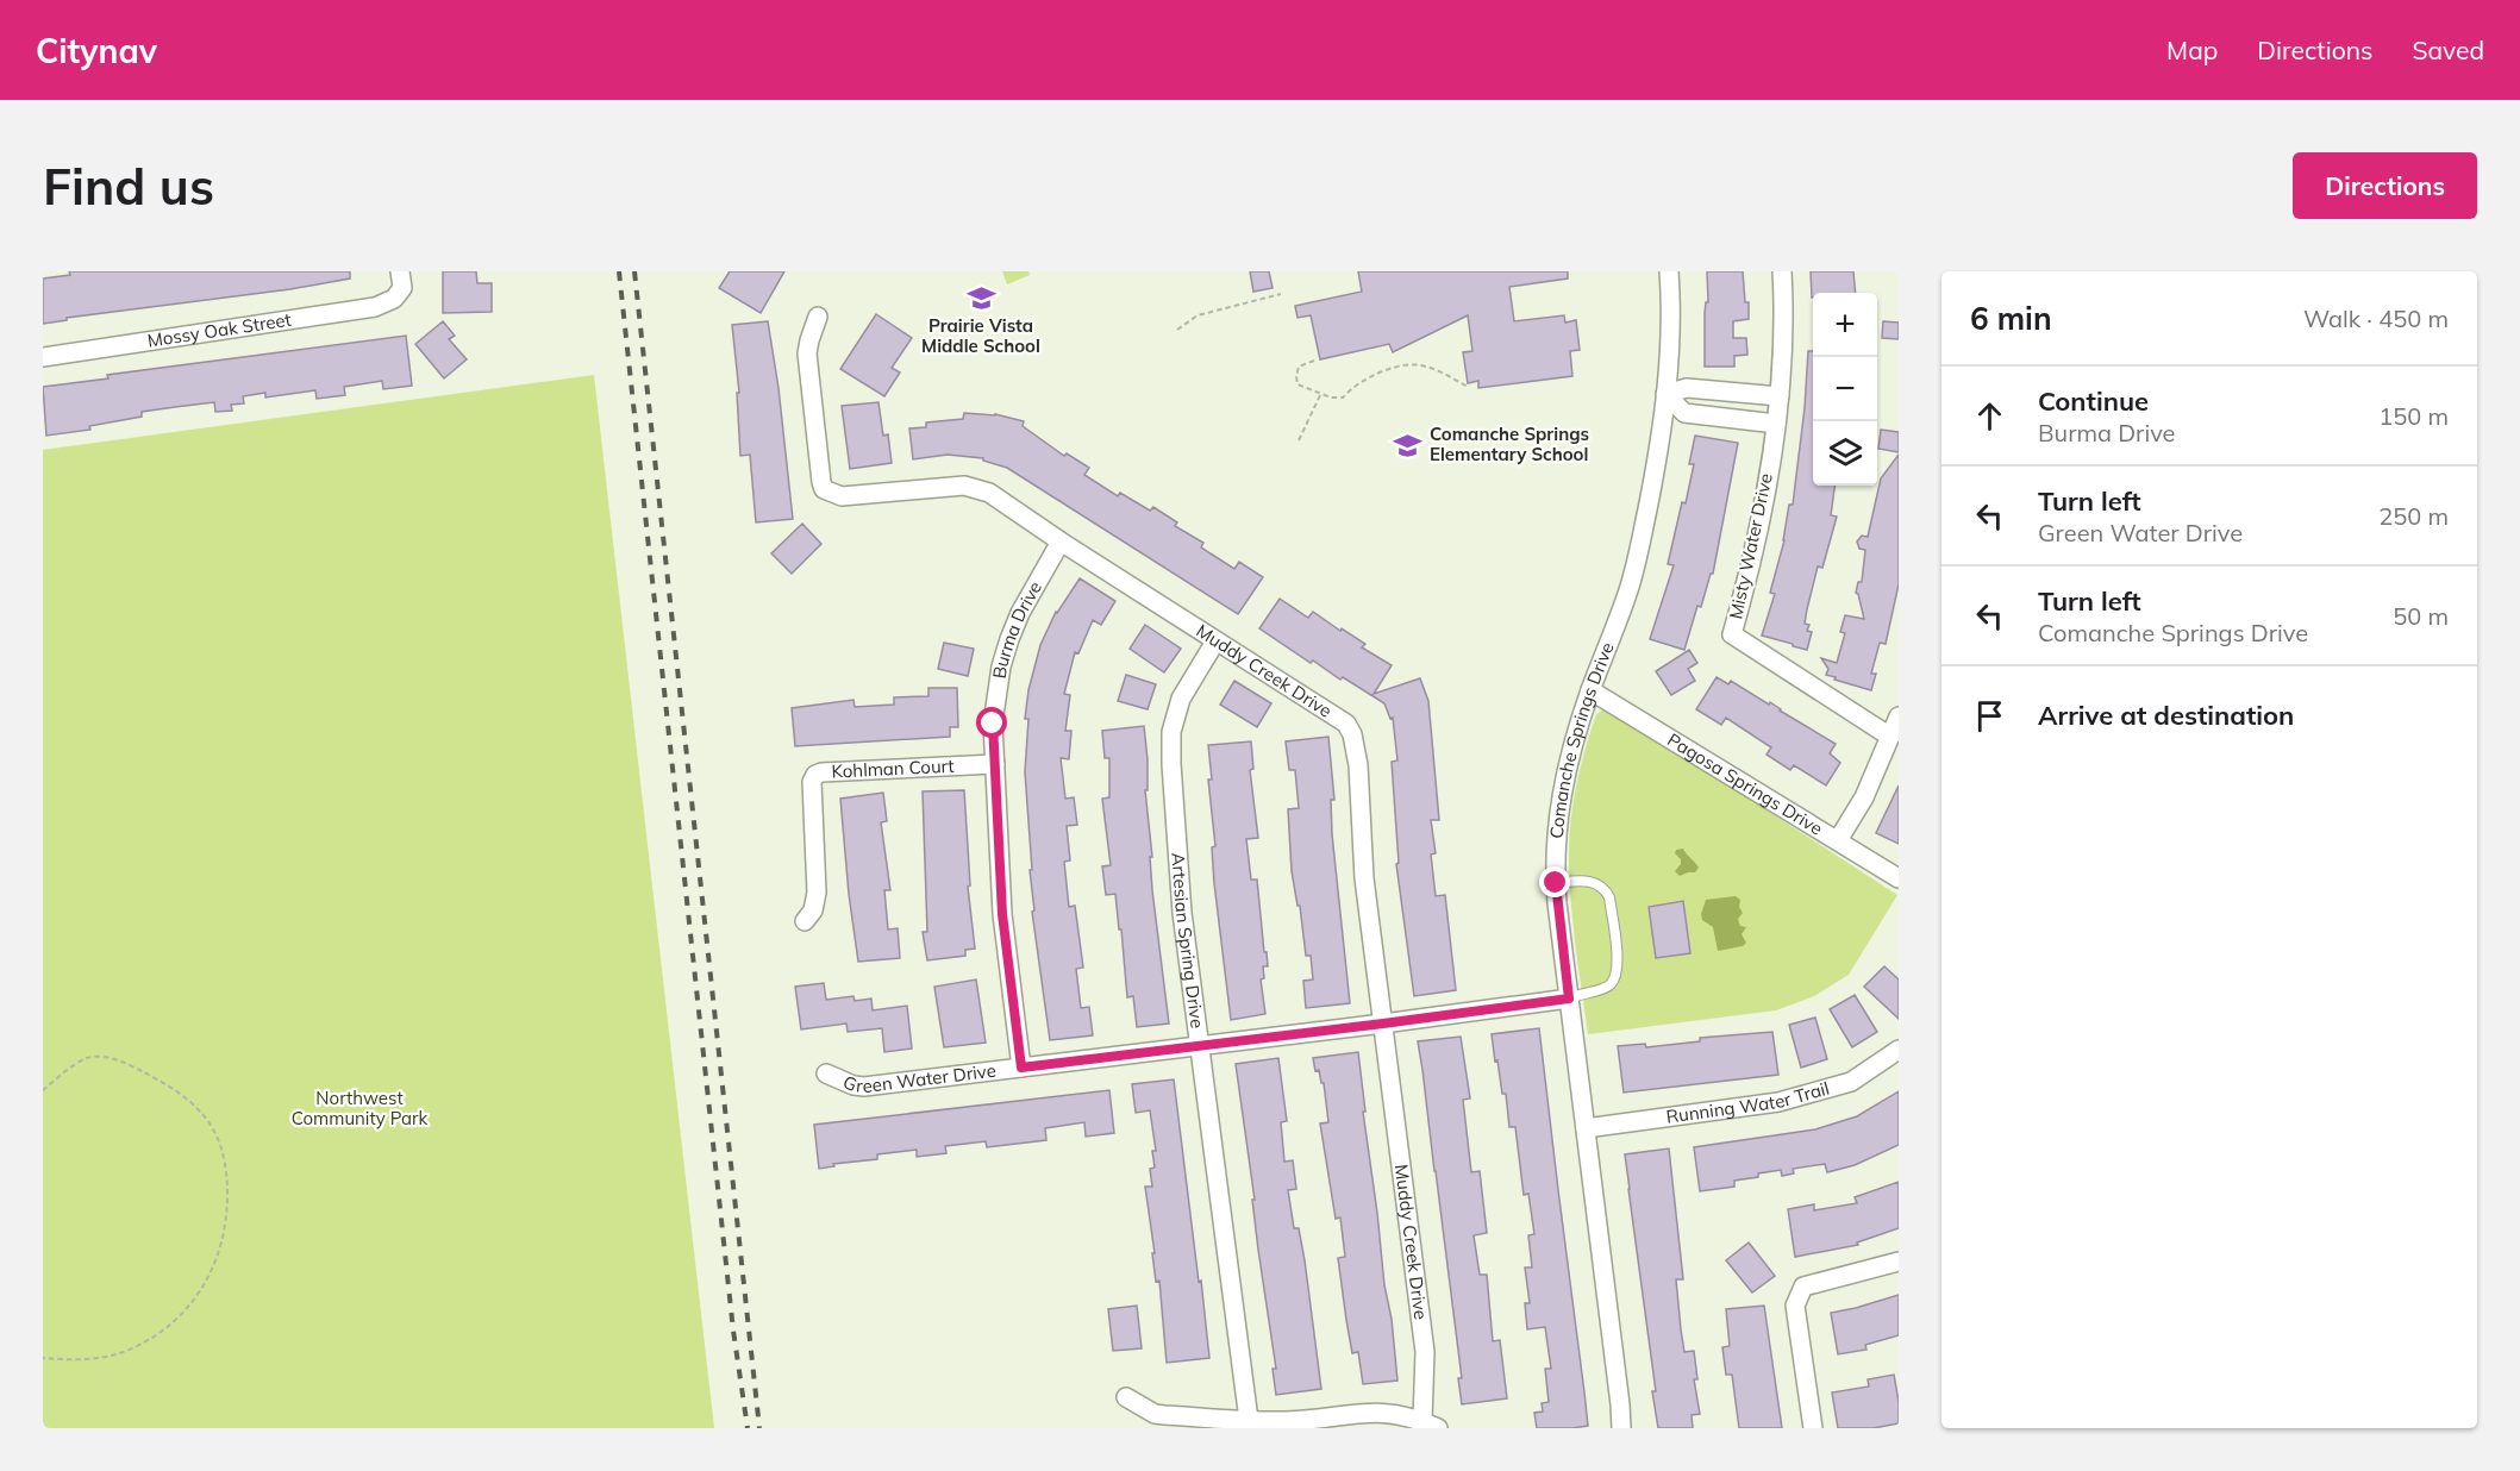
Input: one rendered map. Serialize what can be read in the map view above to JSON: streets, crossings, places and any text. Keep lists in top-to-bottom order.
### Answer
{
  "streets": {
    "street": [
      "Mossy Oak Street",
      "Misty Water Drive",
      "Burma Drive",
      "Muddy Creek Drive",
      "Comanche Springs Drive",
      "Kohlman Court",
      "Pagosa Springs Drive",
      "Artesian Spring Drive",
      "Green Water Drive",
      "Running Water Trail"
    ]
  },
  "crossings": [
    ["Burma Drive", "Muddy Creek Drive"],
    ["Burma Drive", "Kohlman Court"],
    ["Burma Drive", "Green Water Drive"],
    ["Muddy Creek Drive", "Artesian Spring Drive"],
    ["Muddy Creek Drive", "Green Water Drive"],
    ["Comanche Springs Drive", "Pagosa Springs Drive"],
    ["Comanche Springs Drive", "Green Water Drive"],
    ["Comanche Springs Drive", "Running Water Trail"],
    ["Artesian Spring Drive", "Green Water Drive"]
  ],
  "parks": ["Northwest Community Park"],
  "places": {
    "school or university": ["Prairie Vista Middle School", "Comanche Springs Elementary School"]
  },
  "page": {
    "header": "Citynav",
    "nav": ["Map", "Directions", "Saved"],
    "buttons": "Directions",
    "title": "Find us",
    "heading": ["6 min", "Walk · 450 m"],
    "map_buttons": ["+", "−"],
    "list": [
      ["Continue", "Burma Drive", "150 m"],
      ["Turn left", "Green Water Drive", "250 m"],
      ["Turn left", "Comanche Springs Drive", "50 m"],
      "Arrive at destination"
    ]
  }
}
